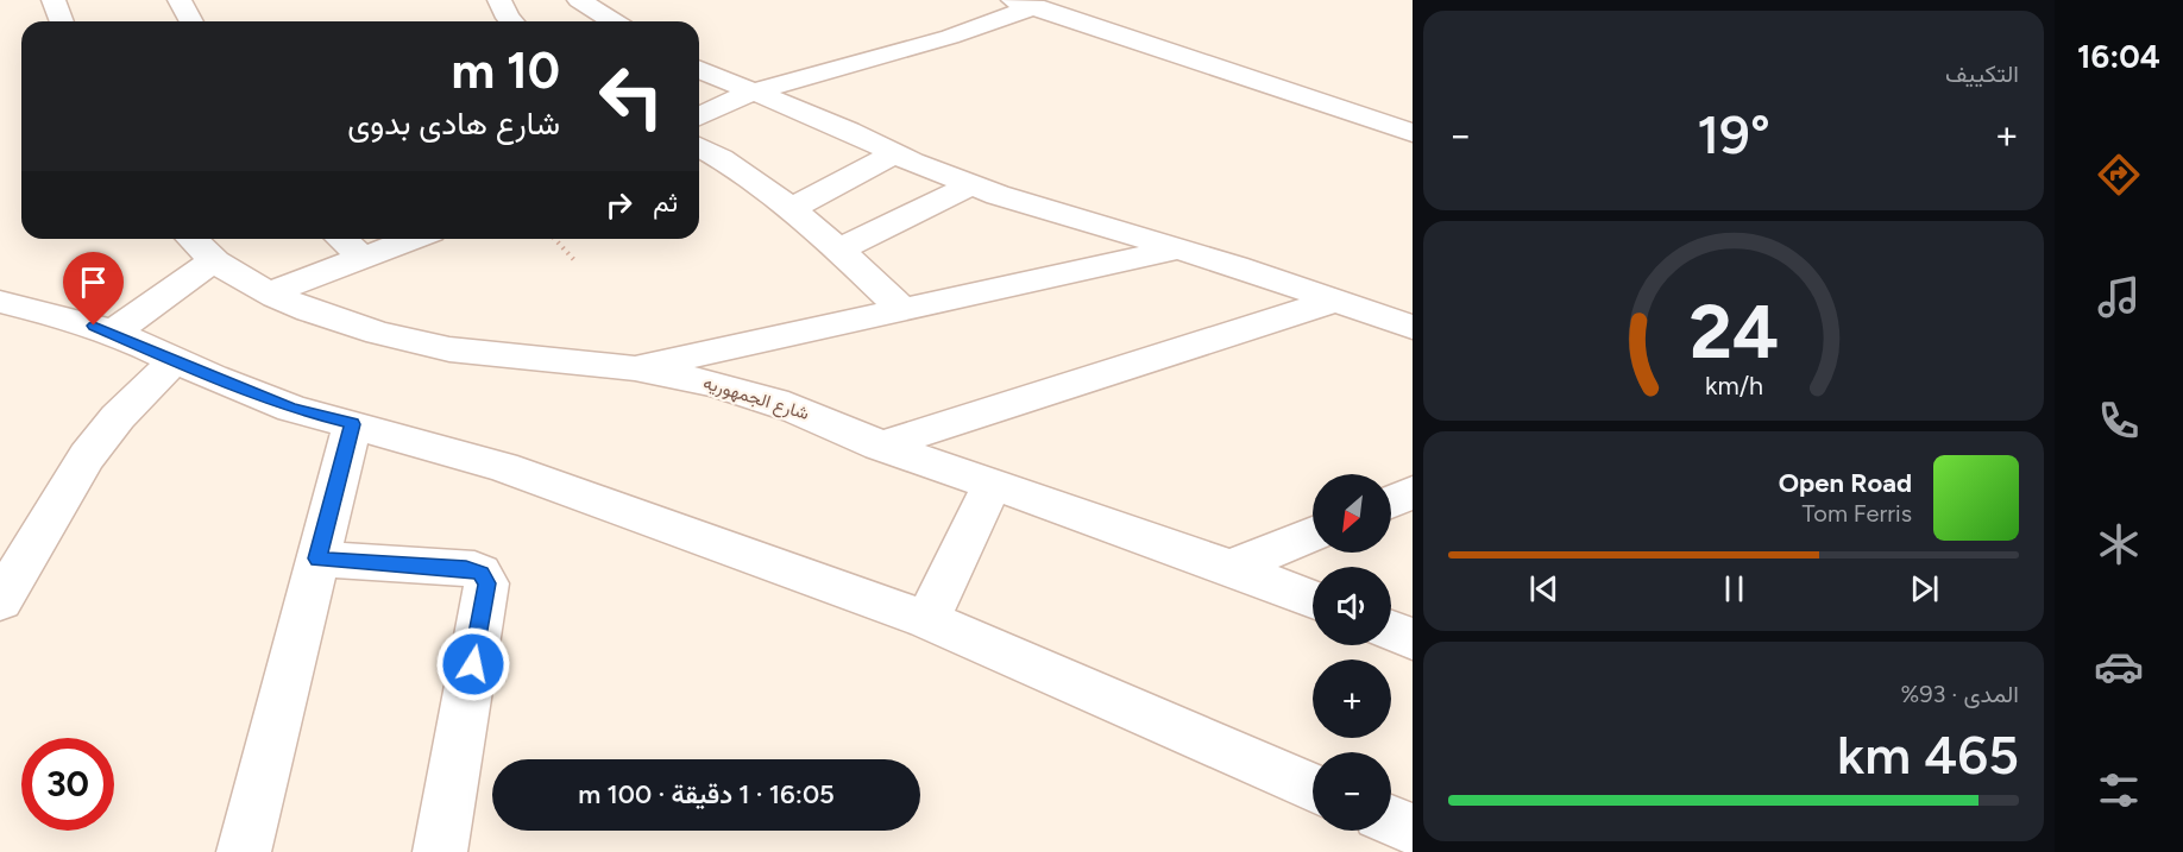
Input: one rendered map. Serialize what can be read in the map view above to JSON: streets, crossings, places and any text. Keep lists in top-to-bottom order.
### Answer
{
  "streets": {
    "street": ["شارع الجمهوريه"]
  },
  "north": "bottom left",
  "page": {
    "tabs": "16:04",
    "tile": [
      "التكييف",
      ["المدى · 93%", "465 km"]
    ],
    "turn": ["10 m", "شارع هادى بدوى"],
    "heat": ["−", "19°", "+"],
    "then": "ثم",
    "song": ["Open Road", "Tom Ferris"],
    "map_buttons": ["+", "−"],
    "limit": "30",
    "trip": "16:05 · 1 دقيقة · 100 m",
    "gauge": ["24", "km/h"]
  }
}
